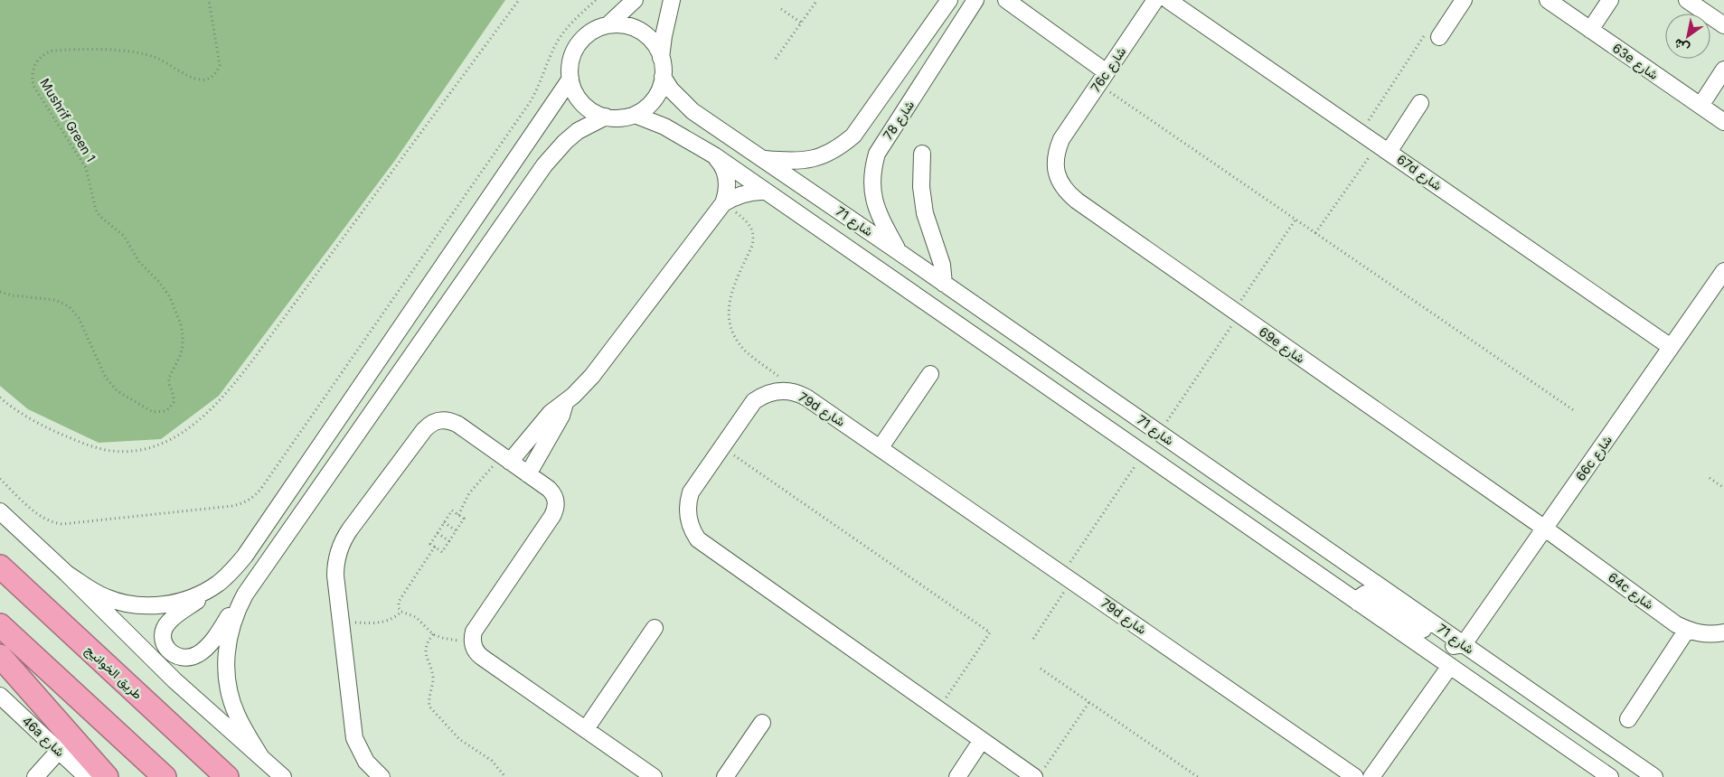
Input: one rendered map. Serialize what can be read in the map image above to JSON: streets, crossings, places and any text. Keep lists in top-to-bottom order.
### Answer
{
  "streets": {
    "highway": ["طريق الخوانيج"],
    "street": [
      "63e شارع",
      "76c شارع",
      "شارع 78",
      "67d شارع",
      "شارع 71",
      "69e شارع",
      "79d شارع",
      "66c شارع",
      "64c شارع",
      "46a شارع"
    ],
    "path": ["Mushrif Green 1"]
  },
  "crossings": [
    ["76c شارع", "69e شارع"],
    ["شارع 78", "شارع 71"],
    ["67d شارع", "66c شارع"],
    ["شارع 71", "66c شارع"],
    ["69e شارع", "66c شارع"],
    ["69e شارع", "64c شارع"],
    ["66c شارع", "64c شارع"]
  ],
  "north": "bottom left"
}
